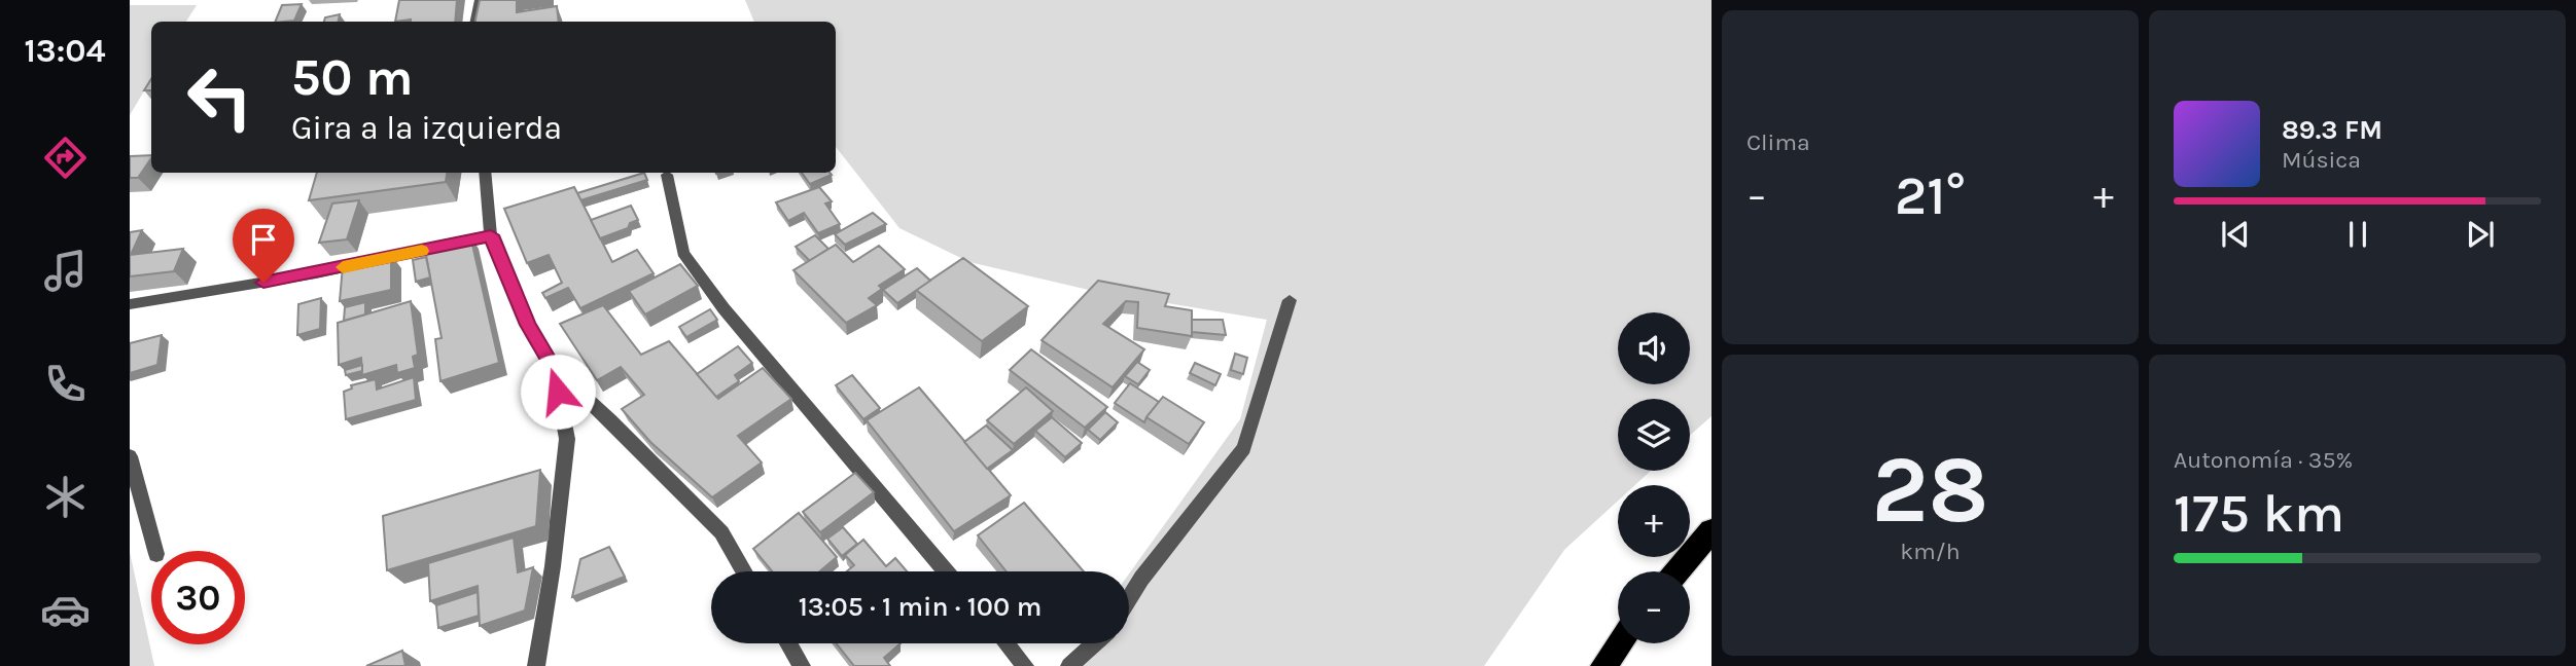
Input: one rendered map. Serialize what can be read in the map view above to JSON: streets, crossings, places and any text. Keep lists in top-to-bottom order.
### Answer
{
  "page": {
    "tabs": "13:04",
    "tile": [
      "Clima",
      ["28", "km/h"],
      ["Autonomía · 35%", "175 km"]
    ],
    "turn": ["50 m", "Gira a la izquierda"],
    "song": ["89.3 FM", "Música"],
    "heat": ["−", "21°", "+"],
    "map_buttons": ["+", "−"],
    "limit": "30",
    "trip": "13:05 · 1 min · 100 m"
  }
}
